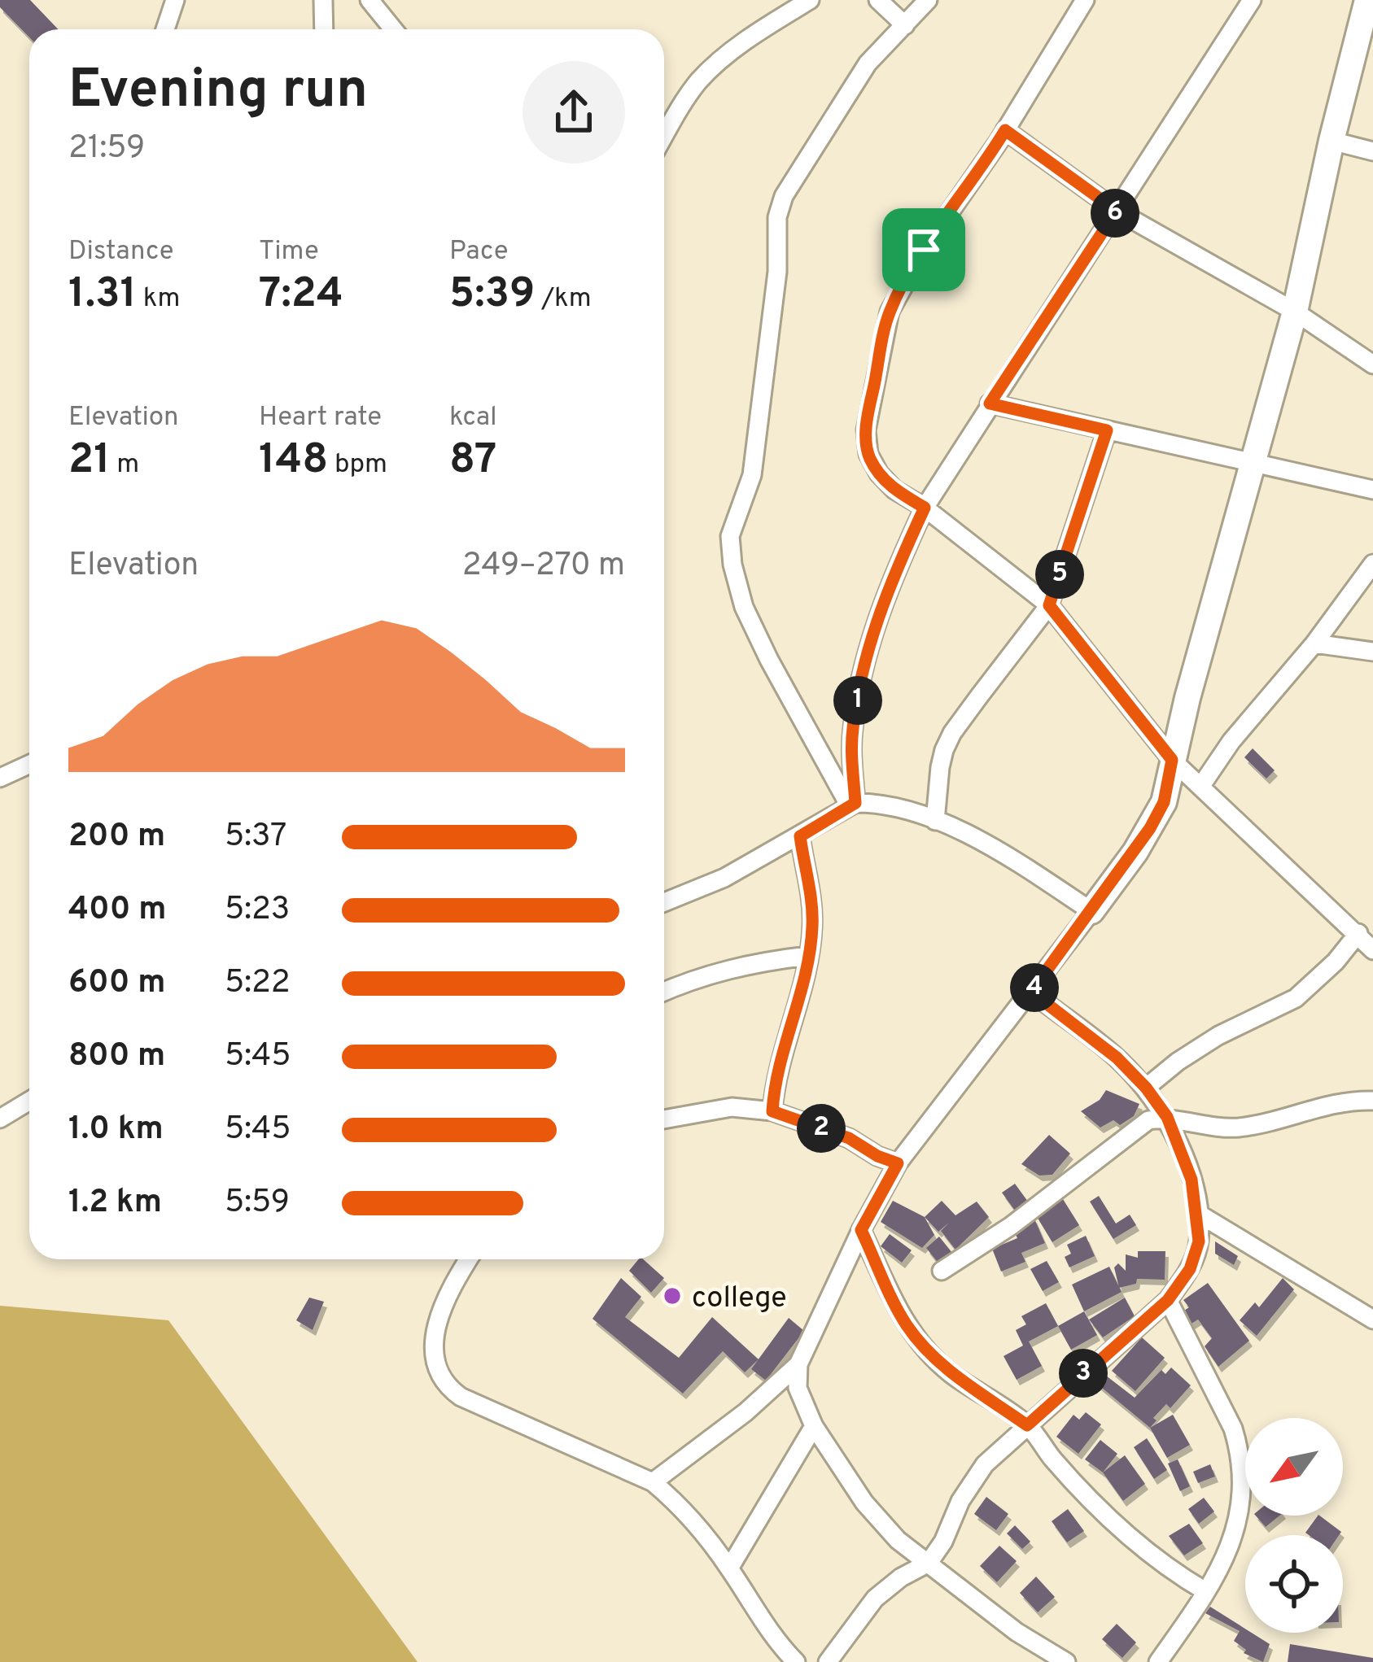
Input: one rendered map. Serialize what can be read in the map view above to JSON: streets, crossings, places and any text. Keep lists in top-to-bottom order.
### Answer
{
  "places": ["college"],
  "north": "bottom left",
  "page": {
    "heading": ["Evening run", "21:59"],
    "pins": [
      "6",
      "5",
      "1",
      "4",
      "2",
      "3"
    ],
    "stats": [
      ["Distance", "1.31 km"],
      ["Time", "7:24"],
      ["Pace", "5:39 /km"],
      ["Elevation", "21 m"],
      ["Heart rate", "148 bpm"],
      ["kcal", "87"]
    ],
    "chart": ["Elevation", "249–270 m"],
    "list": [
      {
        "name": "200 m",
        "note": "5:37"
      },
      {
        "name": "400 m",
        "note": "5:23"
      },
      {
        "name": "600 m",
        "note": "5:22"
      },
      {
        "name": "800 m",
        "note": "5:45"
      },
      {
        "name": "1.0 km",
        "note": "5:45"
      },
      {
        "name": "1.2 km",
        "note": "5:59"
      }
    ]
  }
}
